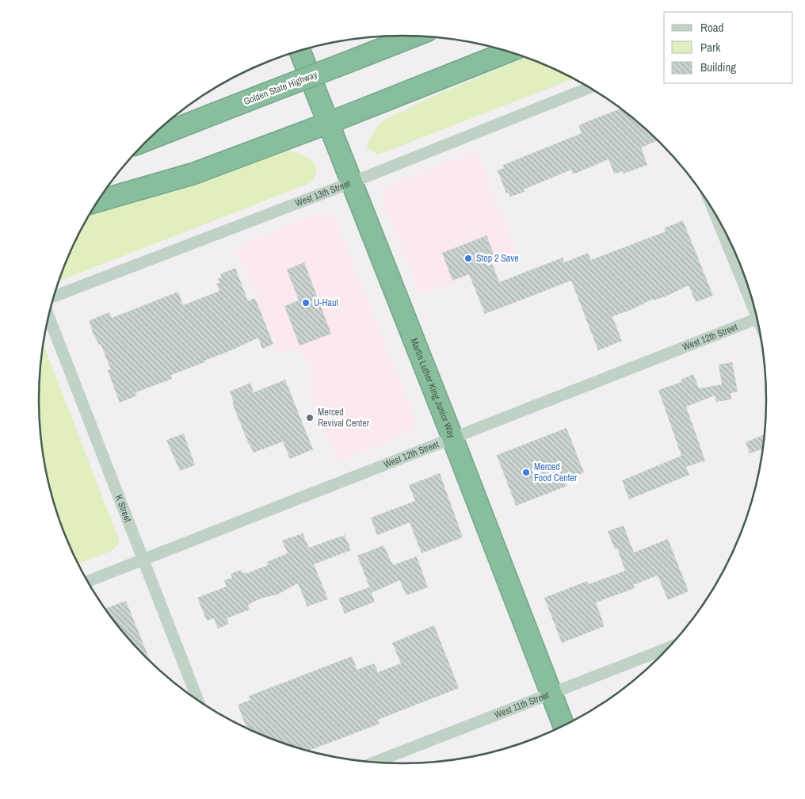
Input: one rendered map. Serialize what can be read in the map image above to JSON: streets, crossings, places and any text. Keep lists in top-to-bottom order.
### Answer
{
  "streets": {
    "highway": ["Golden State Highway", "Martin Luther King Junior Way"],
    "street": [
      "West 13th Street",
      "West 12th Street",
      "K Street",
      "West 11th Street"
    ]
  },
  "crossings": [
    ["West 13th Street", "Martin Luther King Junior Way"],
    ["West 12th Street", "Martin Luther King Junior Way"],
    ["West 12th Street", "K Street"],
    ["Martin Luther King Junior Way", "West 11th Street"]
  ],
  "places": [
    "Stop 2 Save",
    "U-Haul",
    "Merced Revival Center",
    "Merced Food Center"
  ],
  "legend": ["Road", "Park", "Building"]
}
